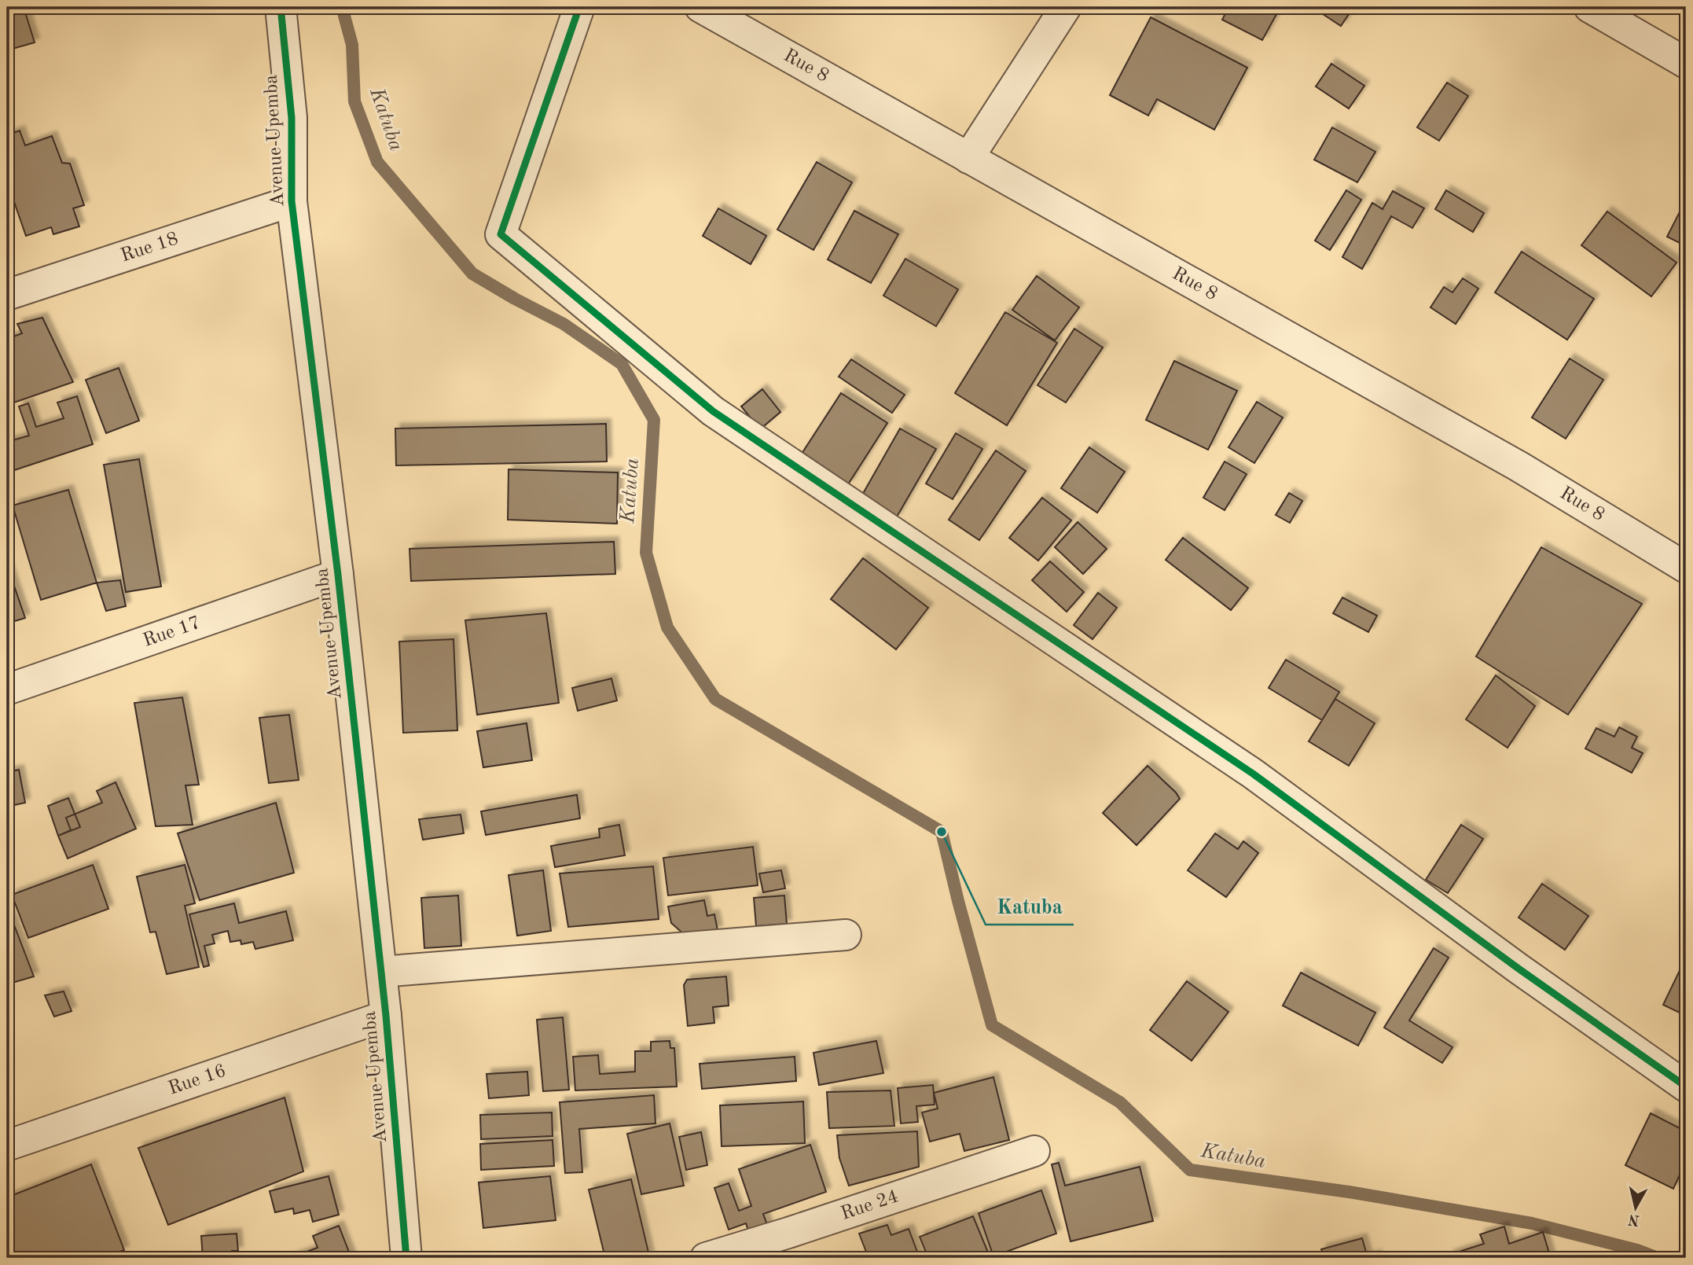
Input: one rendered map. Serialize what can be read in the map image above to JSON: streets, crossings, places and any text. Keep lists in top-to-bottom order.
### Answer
{
  "streets": {
    "street": [
      "Rue 8",
      "Avenue Upemba",
      "Rue 18",
      "Rue 17",
      "Rue 16",
      "Rue 24"
    ]
  },
  "crossings": [
    ["Avenue Upemba", "Rue 18"],
    ["Avenue Upemba", "Rue 17"],
    ["Avenue Upemba", "Rue 16"]
  ],
  "water": ["Katuba"],
  "places": ["Katuba"],
  "north": "bottom"
}
